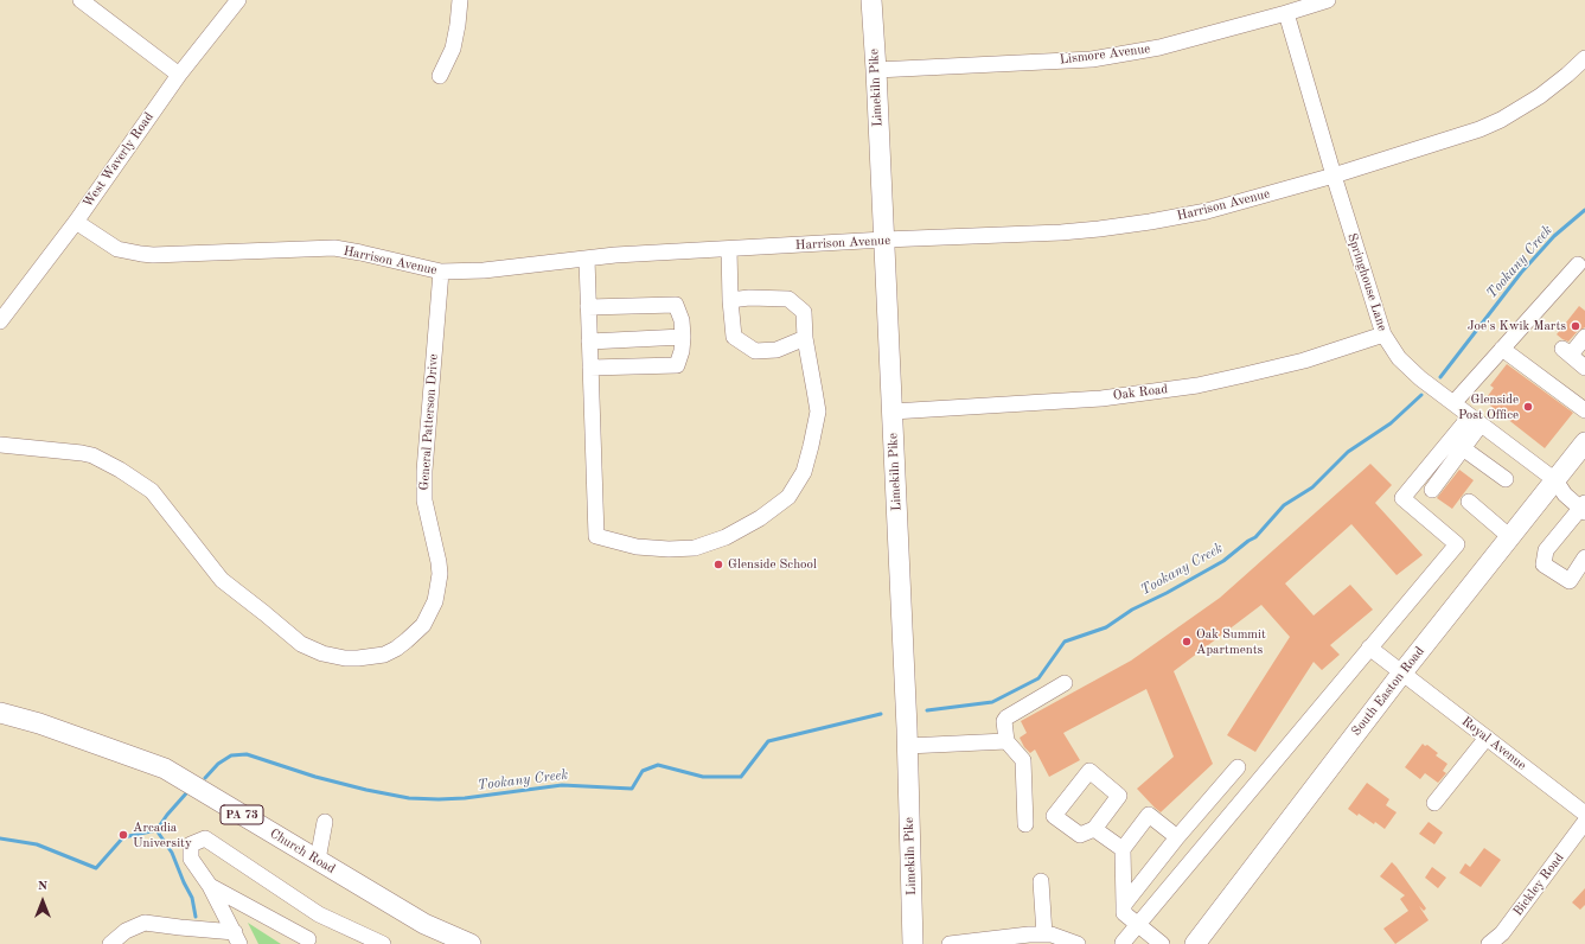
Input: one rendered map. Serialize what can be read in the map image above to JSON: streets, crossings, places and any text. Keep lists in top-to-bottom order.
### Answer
{
  "streets": {
    "main road": [
      "Limekiln Pike",
      "South Easton Road",
      "PA 73",
      "Church Road"
    ],
    "street": [
      "Lismore Avenue",
      "West Waverly Road",
      "Harrison Avenue",
      "Springhouse Lane",
      "Oak Road",
      "General Patterson Drive",
      "Royal Avenue",
      "Bickley Road"
    ]
  },
  "crossings": [
    ["Lismore Avenue", "Limekiln Pike"],
    ["Lismore Avenue", "Springhouse Lane"],
    ["Limekiln Pike", "Harrison Avenue"],
    ["Limekiln Pike", "Oak Road"],
    ["West Waverly Road", "Harrison Avenue"],
    ["Harrison Avenue", "Springhouse Lane"],
    ["Harrison Avenue", "General Patterson Drive"],
    ["Springhouse Lane", "Oak Road"],
    ["Springhouse Lane", "South Easton Road"],
    ["South Easton Road", "Royal Avenue"]
  ],
  "water": ["Tookany Creek"],
  "places": [
    "Joe's Kwik Marts",
    "Glenside Post Office",
    "Glenside School",
    "Oak Summit Apartments",
    "Arcadia University"
  ],
  "north": "top"
}
